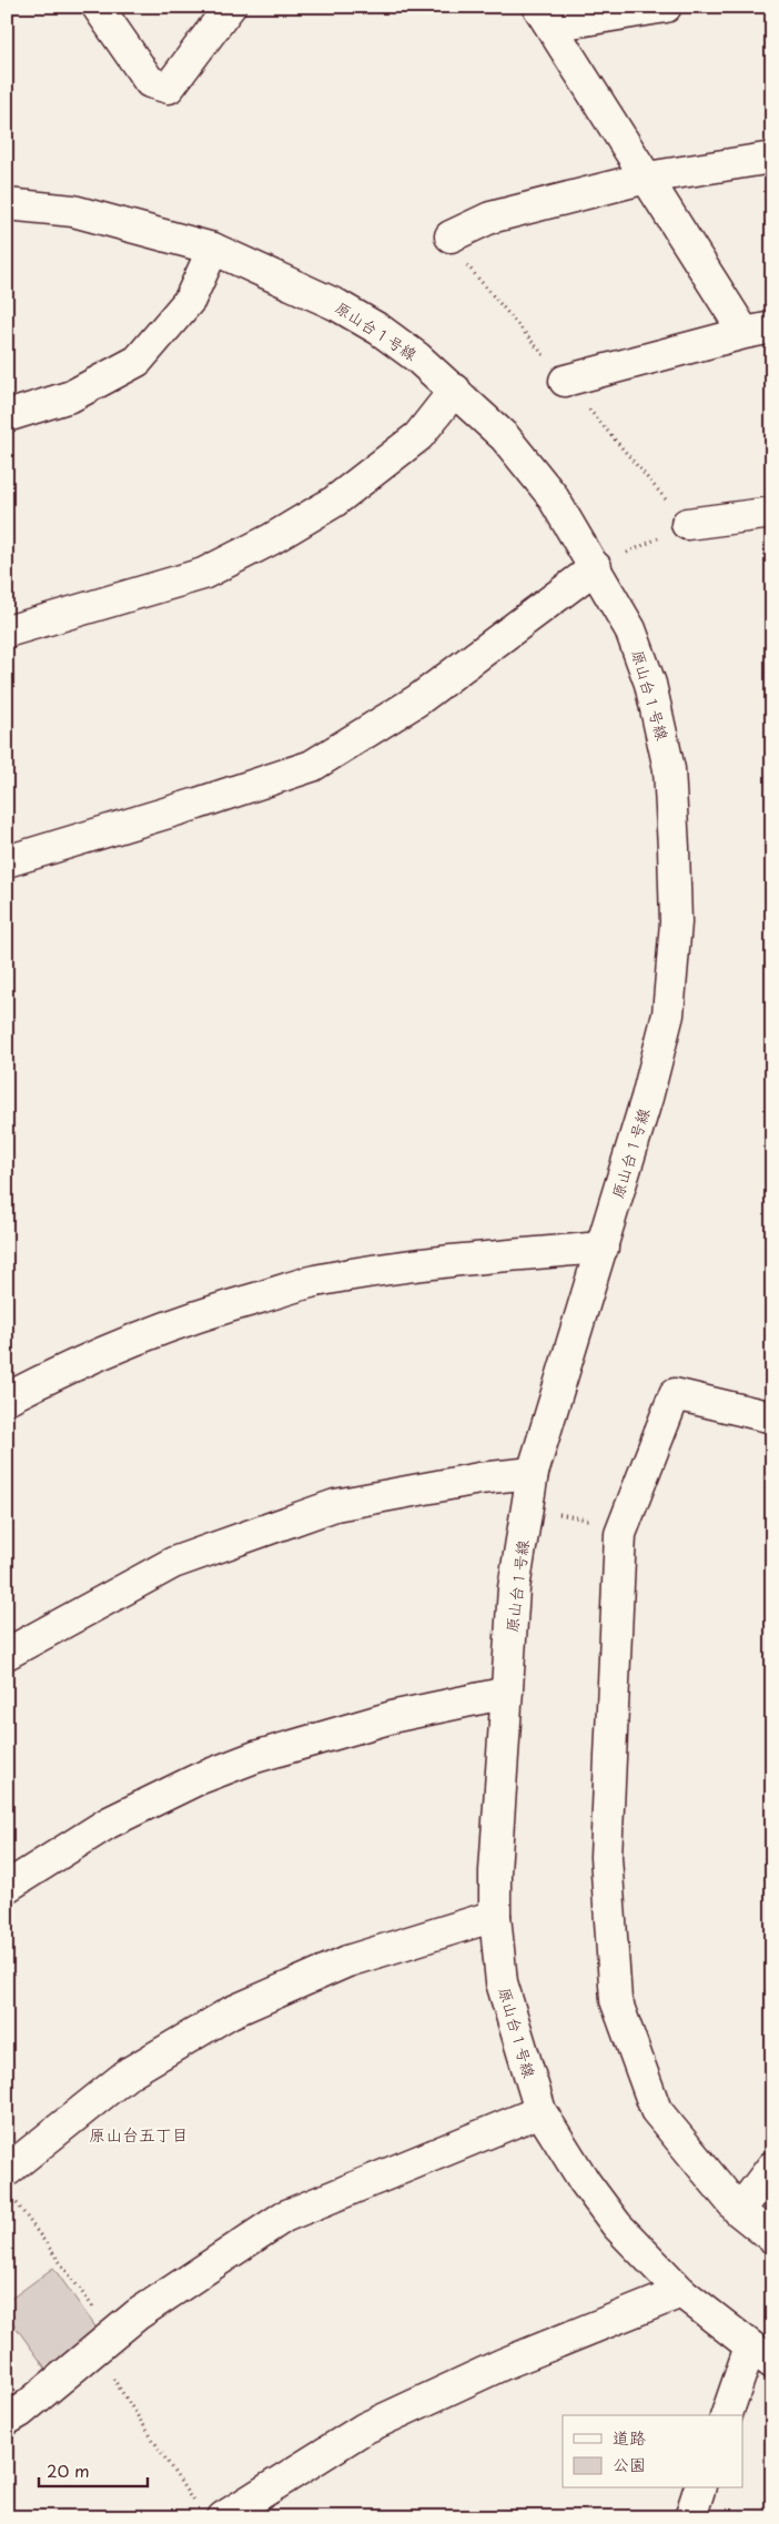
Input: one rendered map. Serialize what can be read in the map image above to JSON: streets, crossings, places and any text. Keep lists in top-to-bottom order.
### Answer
{
  "streets": {
    "street": ["原山台１号線"]
  },
  "districts": ["原山台五丁目"],
  "legend": ["道路", "公園"],
  "scale_bar": "20 m"
}
